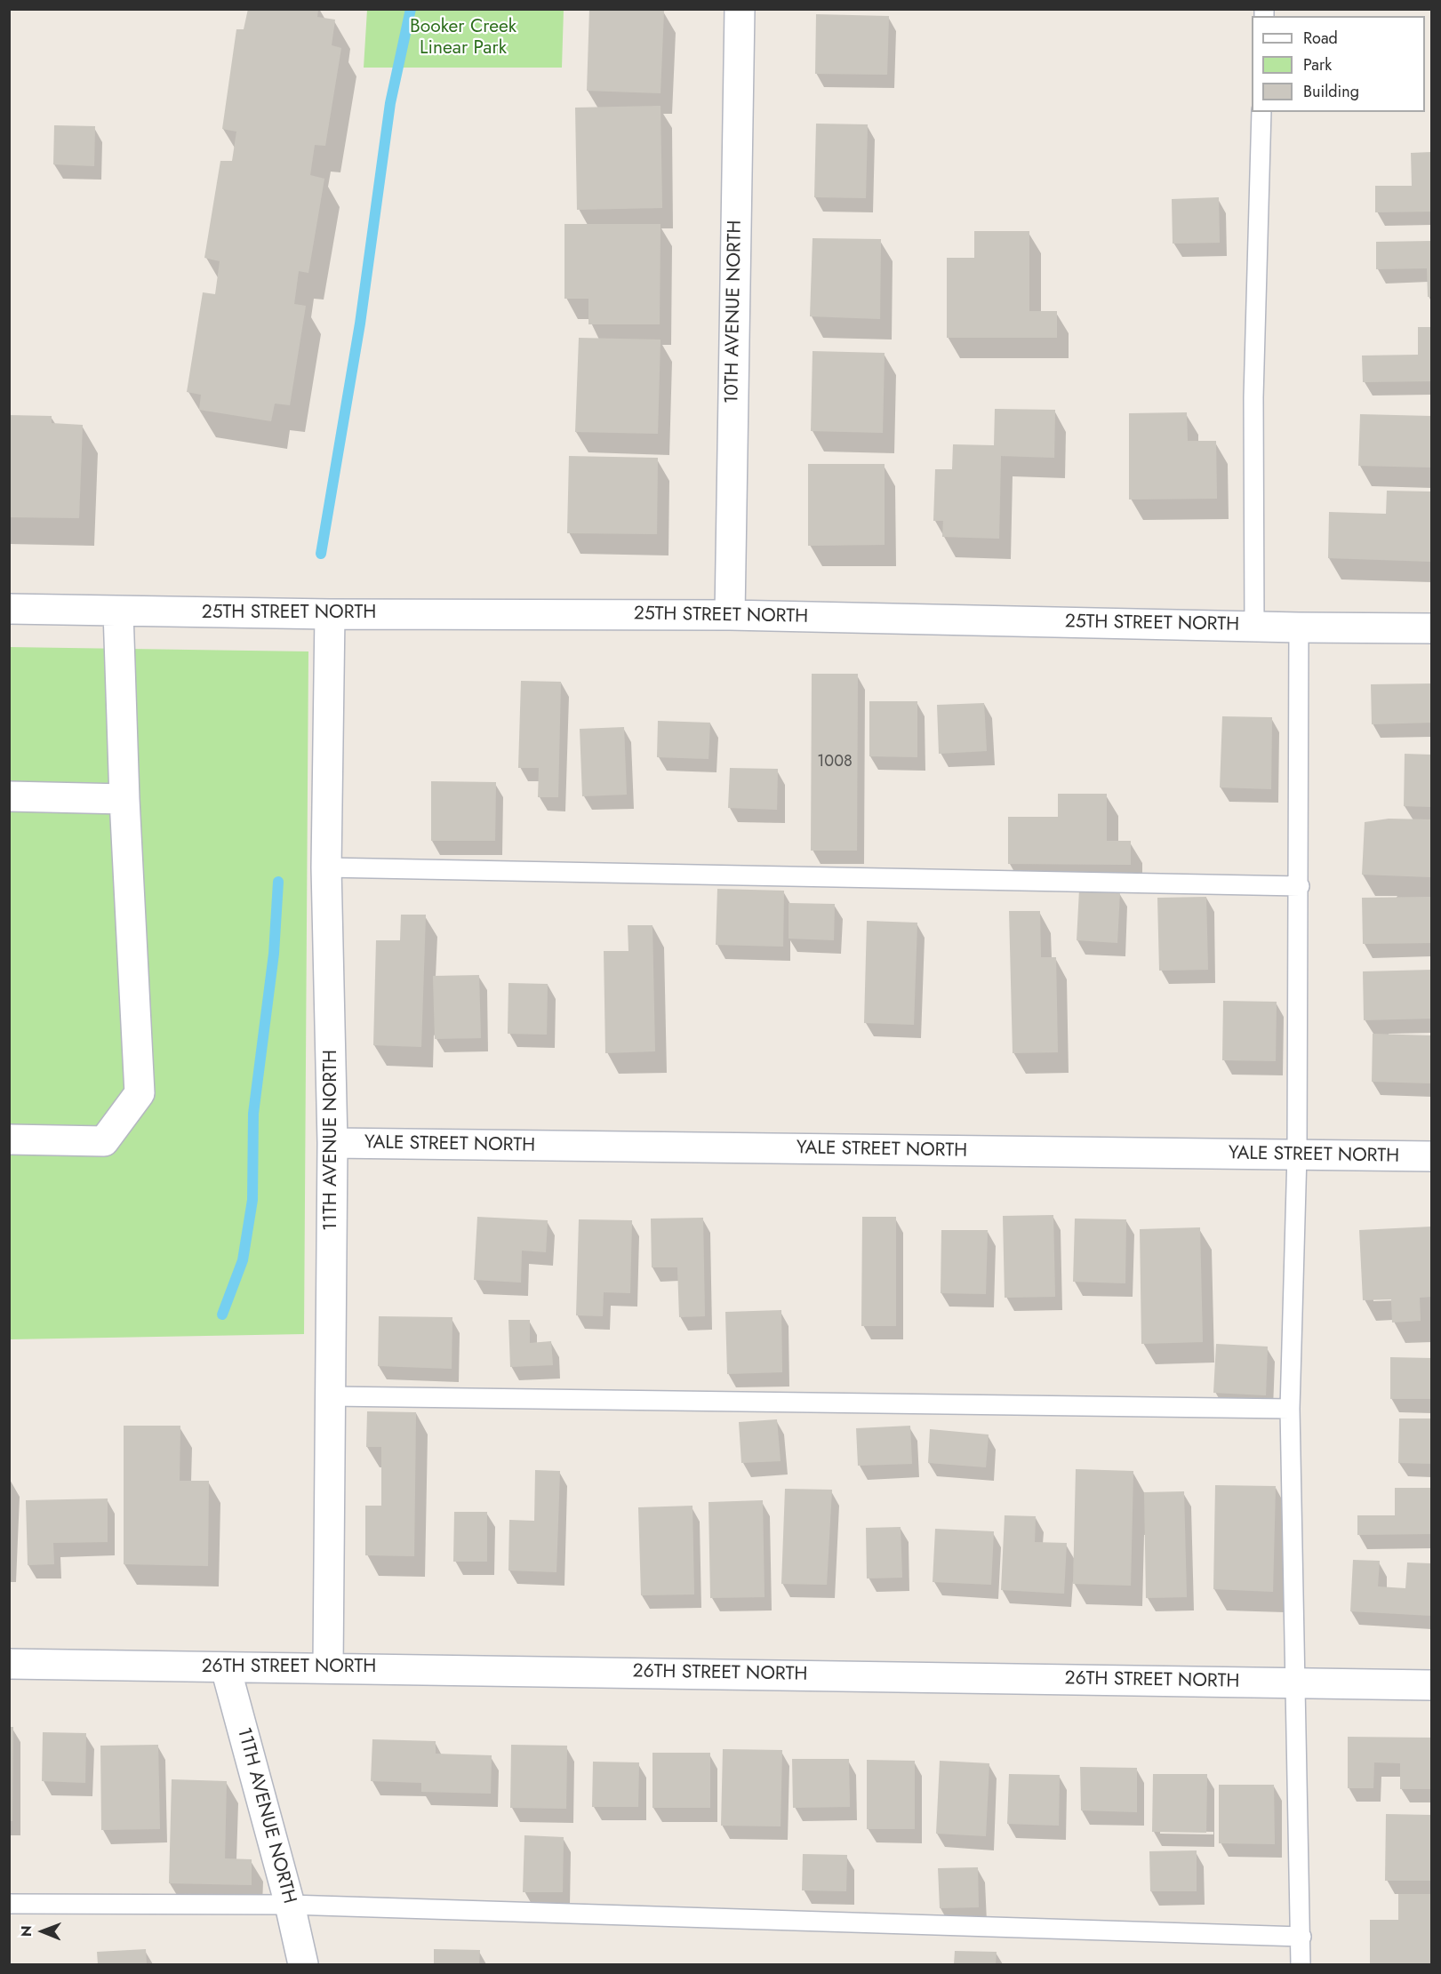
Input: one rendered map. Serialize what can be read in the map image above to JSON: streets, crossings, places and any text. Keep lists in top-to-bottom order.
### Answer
{
  "streets": {
    "street": [
      "10TH AVENUE NORTH",
      "25TH STREET NORTH",
      "11TH AVENUE NORTH",
      "YALE STREET NORTH",
      "26TH STREET NORTH"
    ]
  },
  "crossings": [
    ["10TH AVENUE NORTH", "25TH STREET NORTH"],
    ["25TH STREET NORTH", "11TH AVENUE NORTH"],
    ["11TH AVENUE NORTH", "YALE STREET NORTH"],
    ["11TH AVENUE NORTH", "26TH STREET NORTH"]
  ],
  "parks": ["Booker Creek Linear Park"],
  "house_numbers": ["1008"],
  "legend": ["Road", "Park", "Building"],
  "north": "left"
}
